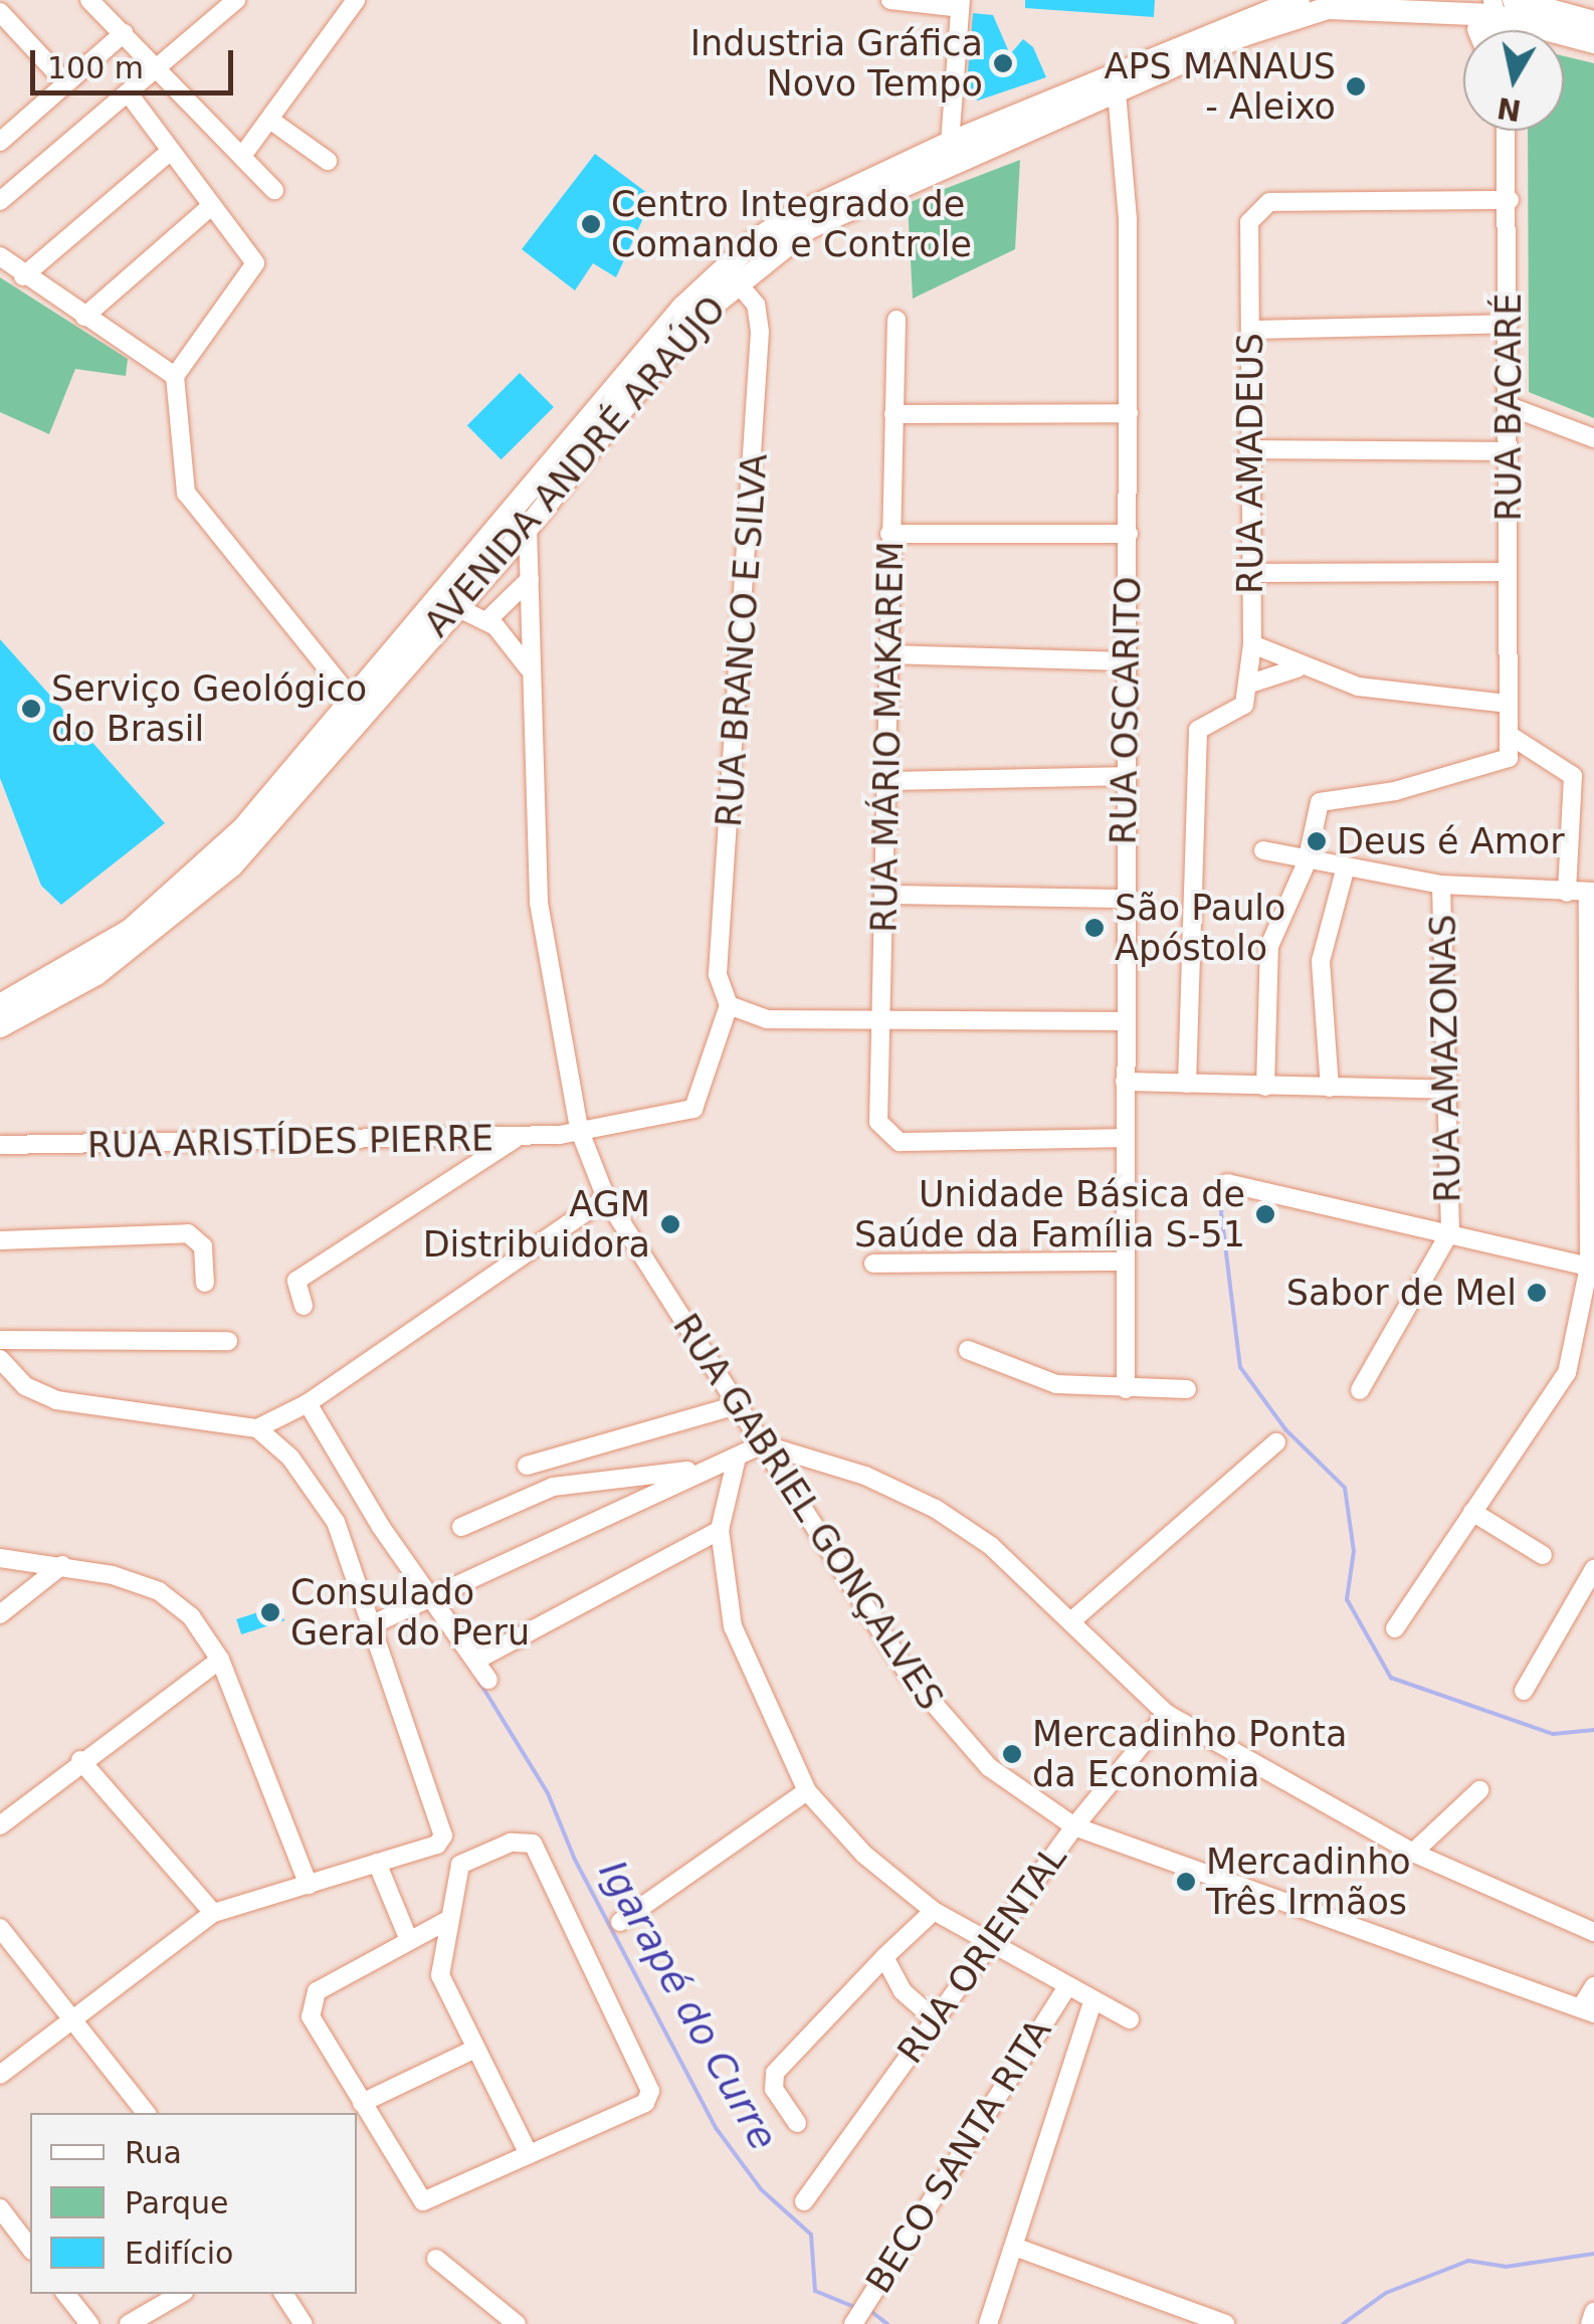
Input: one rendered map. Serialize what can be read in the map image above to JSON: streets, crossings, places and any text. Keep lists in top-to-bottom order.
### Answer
{
  "streets": {
    "main road": ["AVENIDA ANDRÉ ARAÚJO"],
    "street": [
      "RUA BACARÉ",
      "RUA AMADEUS",
      "RUA BRANCO E SILVA",
      "RUA OSCARITO",
      "RUA MÁRIO MAKAREM",
      "RUA AMAZONAS",
      "RUA ARISTÍDES PIERRE",
      "RUA GABRIEL GONÇALVES",
      "RUA ORIENTAL",
      "BECO SANTA RITA"
    ]
  },
  "crossings": [
    ["RUA BACARÉ", "RUA AMADEUS"],
    ["AVENIDA ANDRÉ ARAÚJO", "RUA BRANCO E SILVA"],
    ["AVENIDA ANDRÉ ARAÚJO", "RUA OSCARITO"],
    ["AVENIDA ANDRÉ ARAÚJO", "RUA GABRIEL GONÇALVES"],
    ["RUA BRANCO E SILVA", "RUA ARISTÍDES PIERRE"],
    ["RUA OSCARITO", "RUA MÁRIO MAKAREM"],
    ["RUA ARISTÍDES PIERRE", "RUA GABRIEL GONÇALVES"],
    ["RUA GABRIEL GONÇALVES", "RUA ORIENTAL"]
  ],
  "water": ["Igarapé do Curre"],
  "places": [
    "Industria Gráfica Novo Tempo",
    "APS MANAUS - Aleixo",
    "Centro Integrado de Comando e Controle",
    "Serviço Geológico do Brasil",
    "Deus é Amor",
    "São Paulo Apóstolo",
    "Unidade Básica de Saúde da Família S-51",
    "AGM Distribuidora",
    "Sabor de Mel",
    "Consulado Geral do Peru",
    "Mercadinho Ponta da Economia",
    "Mercadinho Três Irmãos"
  ],
  "legend": ["Rua", "Parque", "Edifício"],
  "scale_bar": "100 m",
  "north": "bottom"
}
